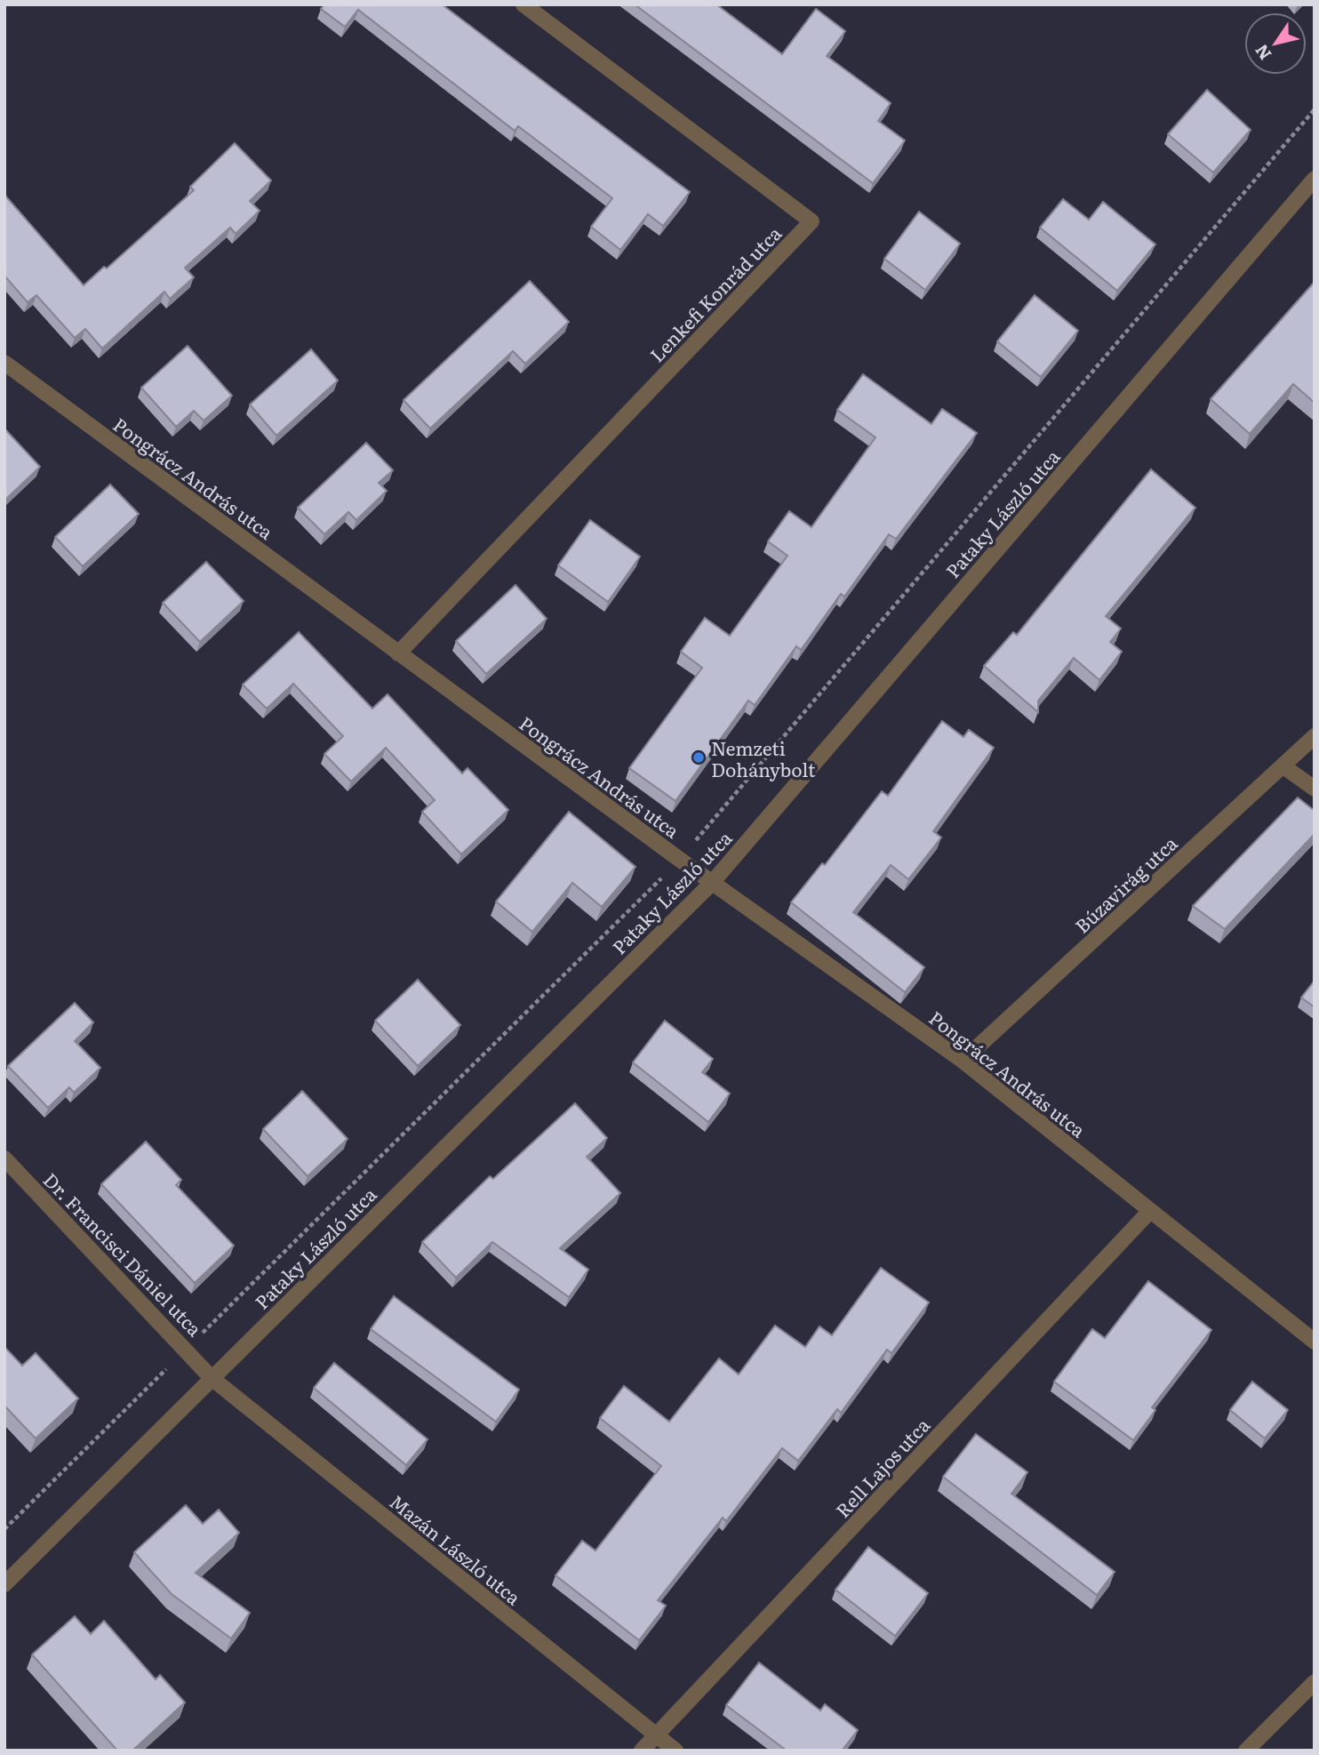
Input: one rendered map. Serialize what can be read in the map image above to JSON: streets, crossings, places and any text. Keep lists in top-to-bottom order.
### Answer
{
  "streets": {
    "street": [
      "Lenkefi Konrád utca",
      "Pongrácz András utca",
      "Pataky László utca",
      "Búzavirág utca",
      "Dr. Francisci Dániel utca",
      "Rell Lajos utca",
      "Mazán László utca"
    ]
  },
  "crossings": [
    ["Lenkefi Konrád utca", "Pongrácz András utca"],
    ["Pongrácz András utca", "Pataky László utca"],
    ["Pongrácz András utca", "Búzavirág utca"],
    ["Pongrácz András utca", "Rell Lajos utca"],
    ["Pataky László utca", "Dr. Francisci Dániel utca"],
    ["Pataky László utca", "Mazán László utca"],
    ["Dr. Francisci Dániel utca", "Mazán László utca"],
    ["Rell Lajos utca", "Mazán László utca"]
  ],
  "places": ["Nemzeti Dohánybolt"],
  "north": "bottom left"
}
